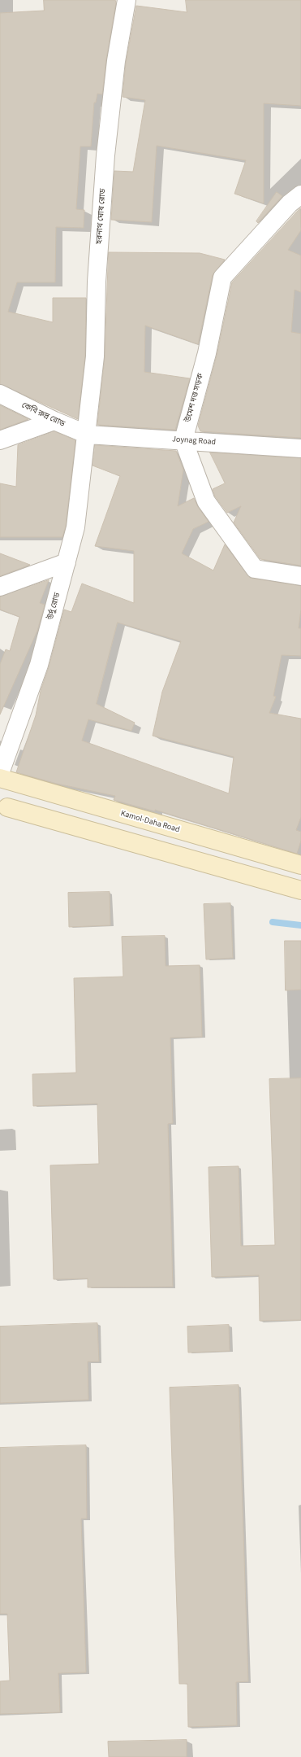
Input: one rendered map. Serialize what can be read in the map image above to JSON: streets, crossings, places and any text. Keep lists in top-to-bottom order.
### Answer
{
  "streets": {
    "main road": ["Kamol-Daha Road"],
    "street": [
      "হরনাথ ঘোষ রোড",
      "উমেশ দত্ত সড়ক",
      "কেবি রুদ্র রোড",
      "Joynag Road",
      "উর্দু রোড"
    ]
  },
  "crossings": [
    ["হরনাথ ঘোষ রোড", "কেবি রুদ্র রোড"],
    ["হরনাথ ঘোষ রোড", "Joynag Road"],
    ["হরনাথ ঘোষ রোড", "উর্দু রোড"],
    ["উমেশ দত্ত সড়ক", "Joynag Road"],
    ["কেবি রুদ্র রোড", "Joynag Road"],
    ["কেবি রুদ্র রোড", "উর্দু রোড"],
    ["Joynag Road", "উর্দু রোড"],
    ["উর্দু রোড", "Kamol-Daha Road"]
  ]
}
